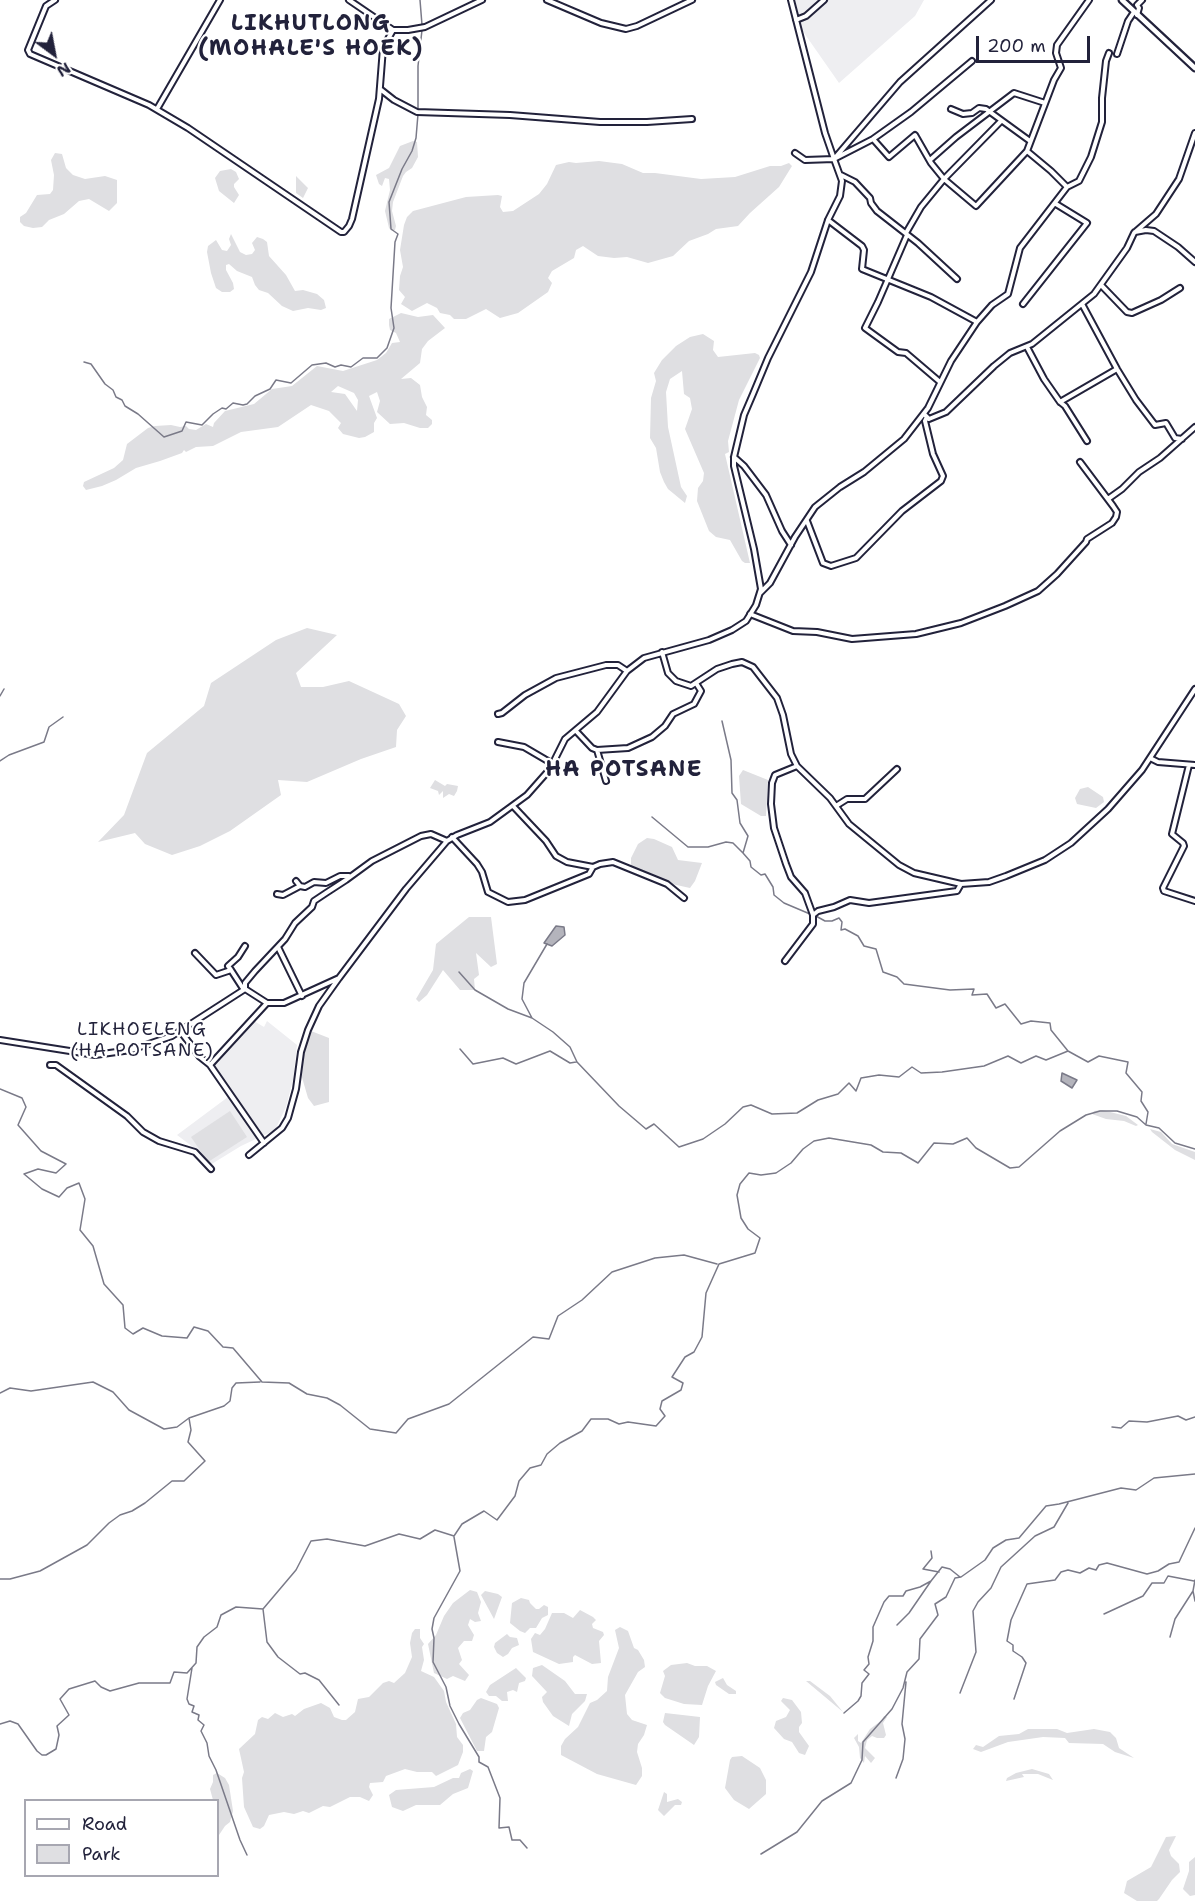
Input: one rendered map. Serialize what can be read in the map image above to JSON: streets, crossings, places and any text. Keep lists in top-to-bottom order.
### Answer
{
  "districts": ["LIKHUTLONG (MOHALE'S HOEK)", "HA POTSANE", "LIKHOELENG (HA POTSANE)"],
  "legend": ["Road", "Park"],
  "scale_bar": "200 m",
  "north": "bottom right"
}
